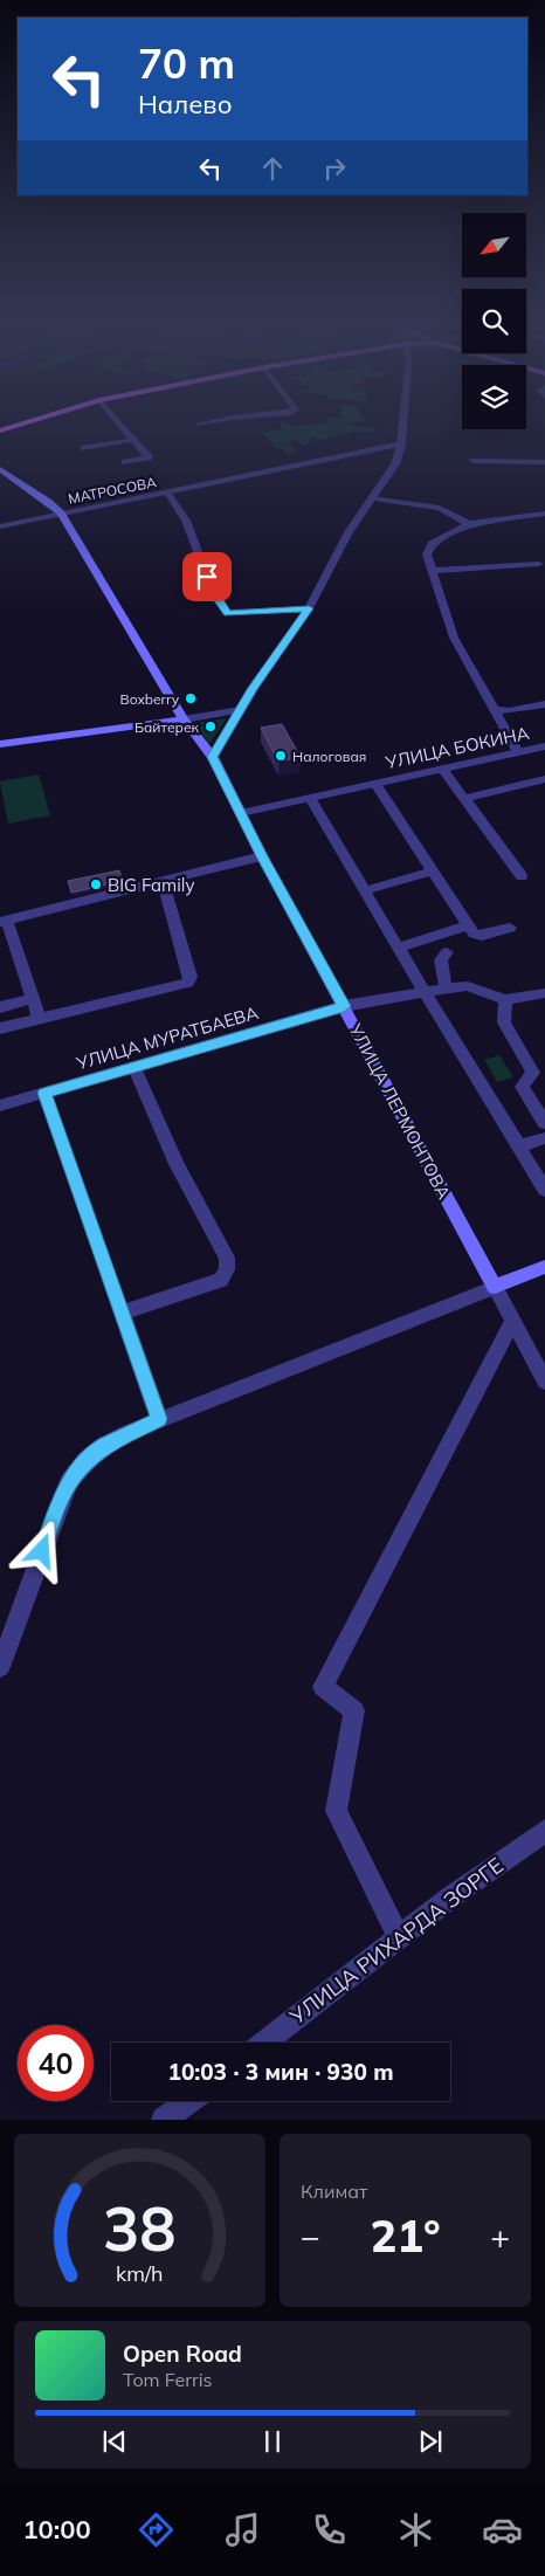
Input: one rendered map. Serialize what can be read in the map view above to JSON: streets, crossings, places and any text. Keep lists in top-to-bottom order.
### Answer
{
  "streets": {
    "main road": ["УЛИЦА ЛЕРМОНТОВА"],
    "street": [
      "МАТРОСОВА",
      "УЛИЦА БОКИНА",
      "УЛИЦА МУРАТБАЕВА",
      "УЛИЦА РИХАРДА ЗОРГЕ"
    ]
  },
  "crossings": [
    ["МАТРОСОВА", "УЛИЦА ЛЕРМОНТОВА"],
    ["УЛИЦА БОКИНА", "УЛИЦА ЛЕРМОНТОВА"],
    ["УЛИЦА МУРАТБАЕВА", "УЛИЦА ЛЕРМОНТОВА"]
  ],
  "places": [
    "Boxberry",
    "Байтерек",
    "Налоговая",
    "BIG Family"
  ],
  "north": "bottom left",
  "page": {
    "turn": ["70 m", "Налево"],
    "limit": "40",
    "trip": "10:03 · 3 мин · 930 m",
    "tile": "Климат",
    "heat": ["−", "21°", "+"],
    "song": ["Open Road", "Tom Ferris"],
    "tabs": "10:00",
    "gauge": ["38", "km/h"]
  }
}
